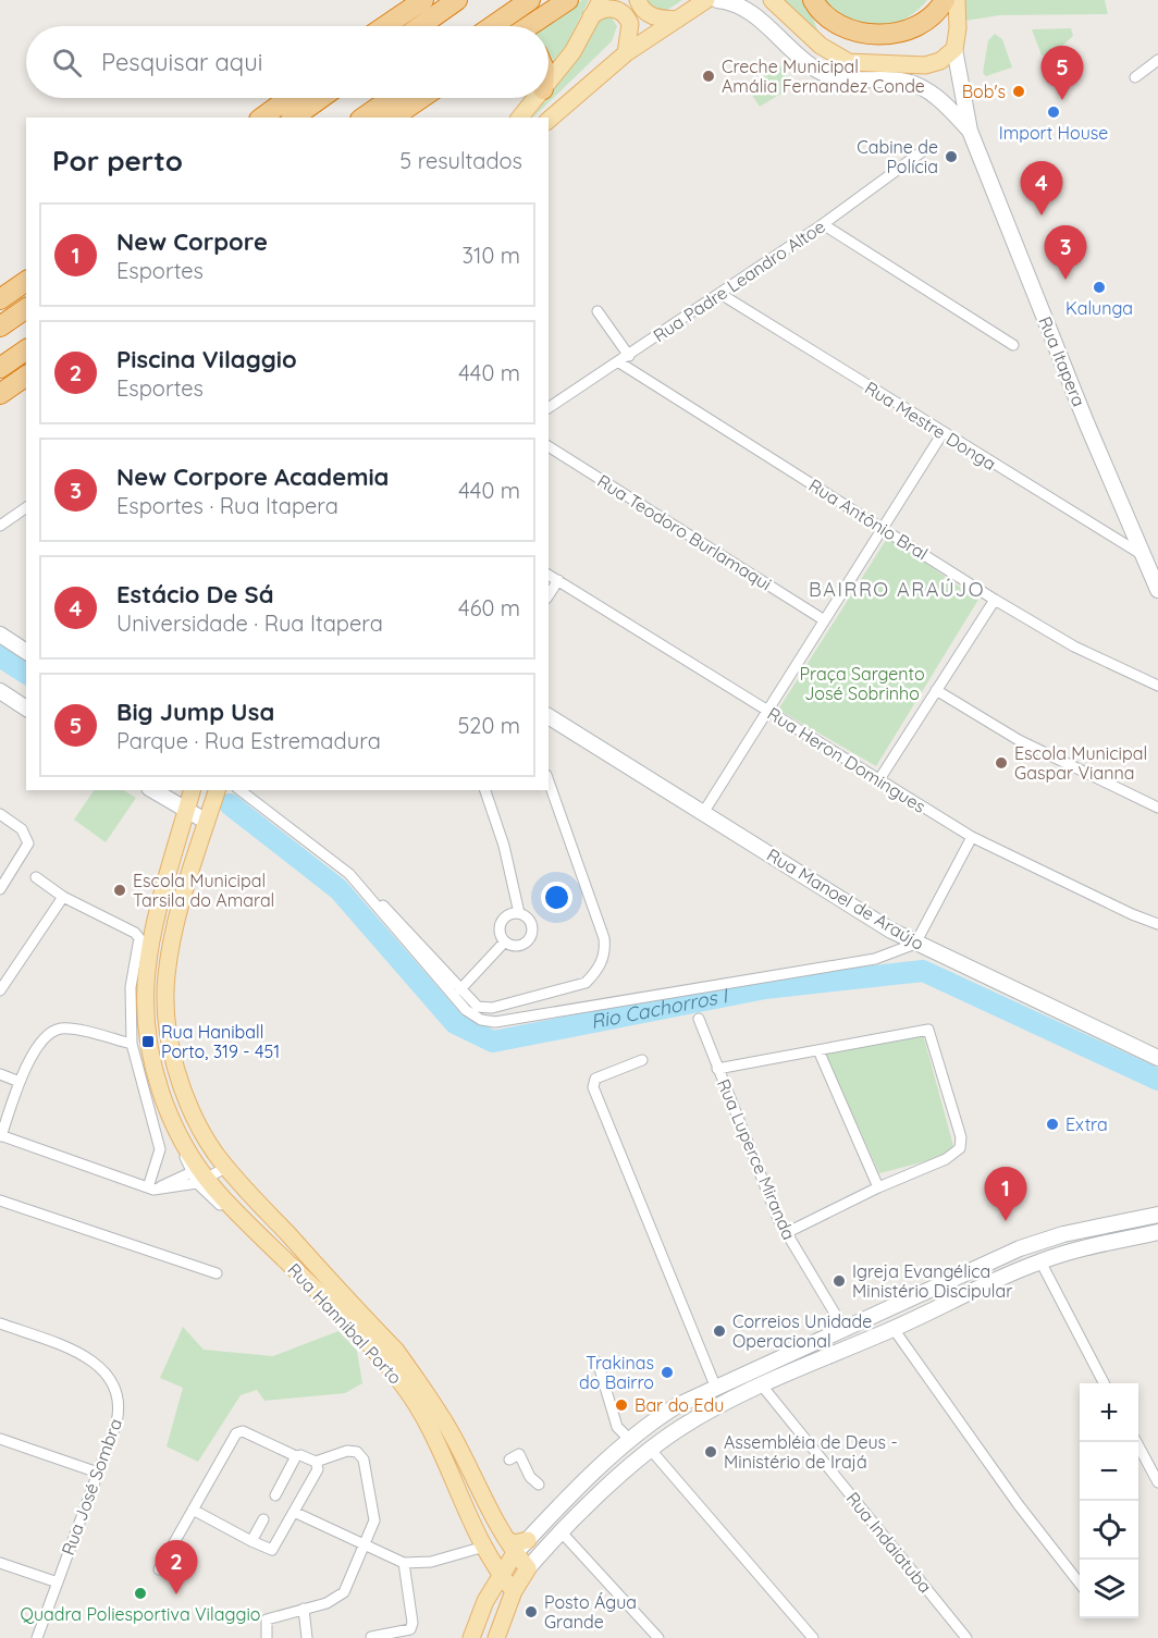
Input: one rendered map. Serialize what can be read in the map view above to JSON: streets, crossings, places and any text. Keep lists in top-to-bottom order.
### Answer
{
  "streets": {
    "main road": ["Rua Hannibal Porto"],
    "street": [
      "Rua Padre Leandro Altoe",
      "Rua Itapera",
      "Rua Mestre Donga",
      "Rua Antônio Bral",
      "Rua Teodoro Burlamaqui",
      "Rua Heron Domingues",
      "Rua Manoel de Araújo",
      "Rua Luperce Miranda",
      "Rua José Sombra",
      "Rua Indaiatuba"
    ]
  },
  "crossings": [
    ["Rua Padre Leandro Altoe", "Rua Mestre Donga"],
    ["Rua Padre Leandro Altoe", "Rua Antônio Bral"],
    ["Rua Itapera", "Rua Mestre Donga"]
  ],
  "districts": ["BAIRRO ARAÚJO"],
  "water": ["Rio Cachorros I"],
  "parks": ["Praça Sargento José Sobrinho"],
  "places": {
    "other": [
      "Creche Municipal Amália Fernandez Conde",
      "Bob's",
      "Import House",
      "Cabine de Polícia",
      "Kalunga",
      "Escola Municipal Gaspar Vianna",
      "Escola Municipal Tarsila do Amaral",
      "Extra",
      "Igreja Evangélica Ministério Discipular",
      "Correios Unidade Operacional",
      "Trakinas do Bairro",
      "Bar do Edu",
      "Assembléia de Deus - Ministério de Irajá",
      "Quadra Poliesportiva Vilaggio",
      "Posto Água Grande"
    ],
    "transit": ["Rua Haniball Porto, 319 - 451"]
  },
  "page": {
    "search": "Pesquisar aqui",
    "pins": [
      "5",
      "4",
      "3",
      "1",
      "2"
    ],
    "heading": ["Por perto", "5 resultados"],
    "list": [
      {
        "mark": "1",
        "name": "New Corpore",
        "note": "Esportes",
        "value": "310 m"
      },
      {
        "mark": "2",
        "name": "Piscina Vilaggio",
        "note": "Esportes",
        "value": "440 m"
      },
      {
        "mark": "3",
        "name": "New Corpore Academia",
        "note": "Esportes · Rua Itapera",
        "value": "440 m"
      },
      {
        "mark": "4",
        "name": "Estácio De Sá",
        "note": "Universidade · Rua Itapera",
        "value": "460 m"
      },
      {
        "mark": "5",
        "name": "Big Jump Usa",
        "note": "Parque · Rua Estremadura",
        "value": "520 m"
      }
    ],
    "map_buttons": ["+", "−"]
  }
}
